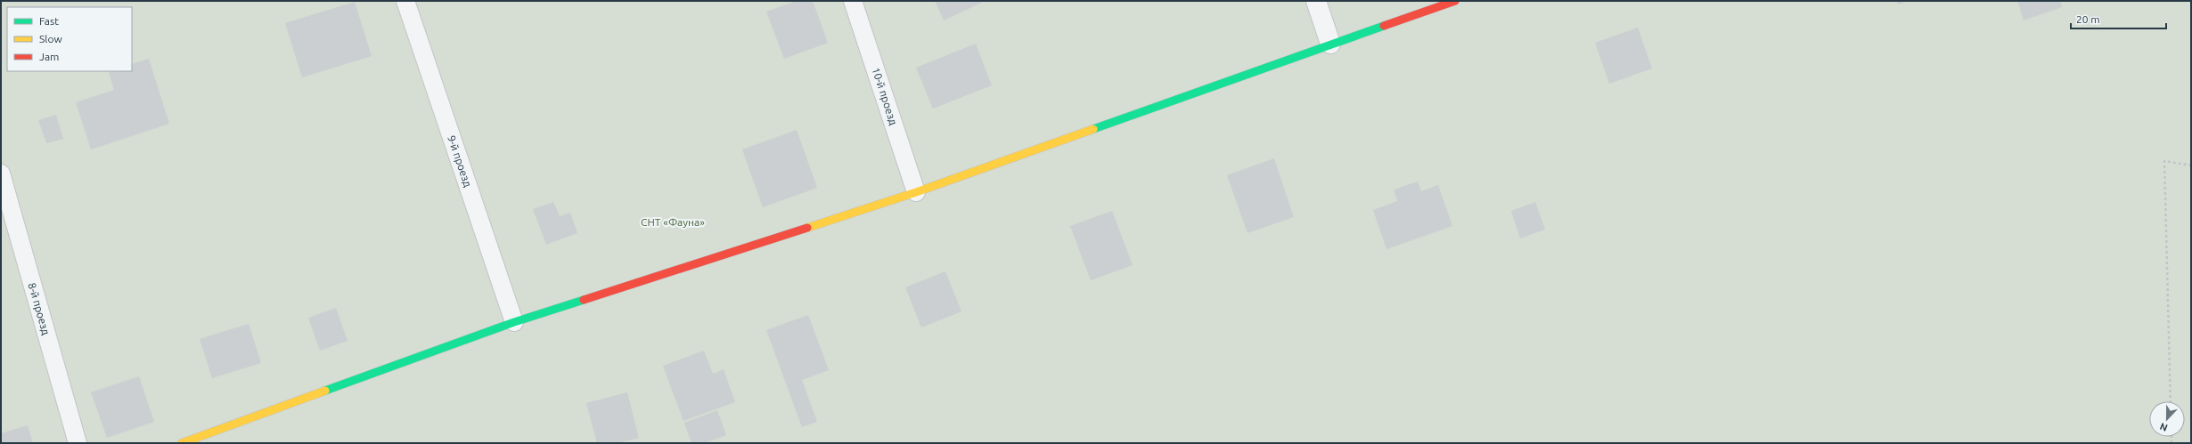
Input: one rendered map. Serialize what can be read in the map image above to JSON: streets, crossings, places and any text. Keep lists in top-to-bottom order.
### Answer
{
  "streets": {
    "lane": ["10-й проезд", "9-й проезд", "8-й проезд"]
  },
  "parks": ["СНТ «Фауна»"],
  "legend": ["Fast", "Slow", "Jam"],
  "scale_bar": "20 m",
  "north": "bottom"
}
